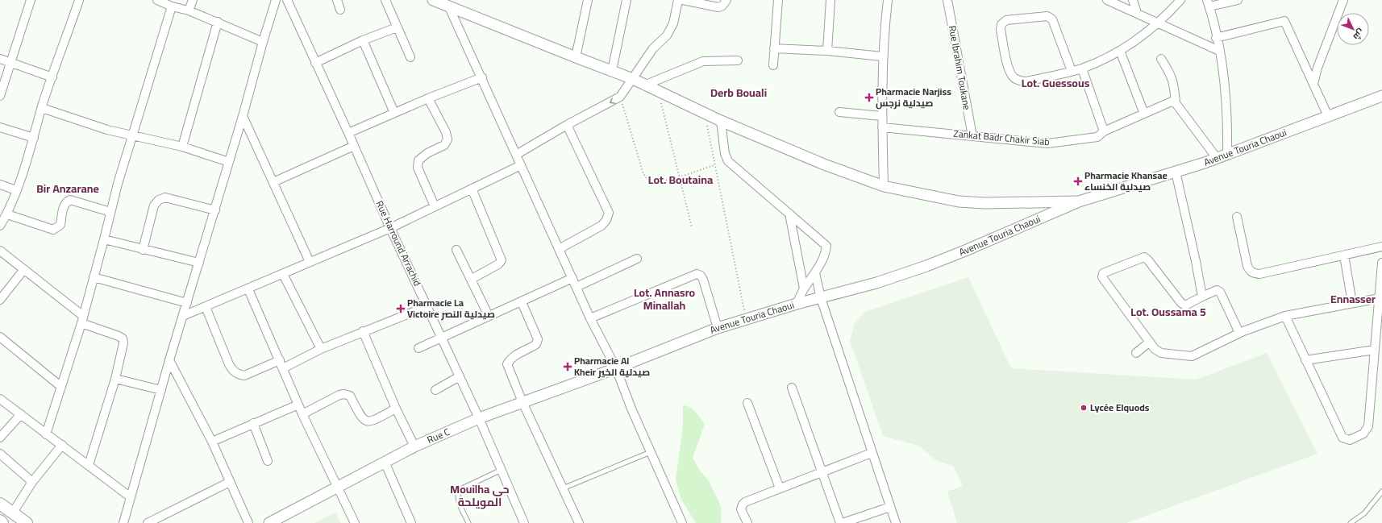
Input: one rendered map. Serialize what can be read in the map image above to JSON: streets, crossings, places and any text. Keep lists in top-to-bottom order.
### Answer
{
  "streets": {
    "street": [
      "Rue Ibrahim Toukane",
      "Zankat Badr Chakir Siab",
      "Avenue Touria Chaoui",
      "Rue Harround Arrachid",
      "Rue C"
    ]
  },
  "crossings": [
    ["Rue Ibrahim Toukane", "Zankat Badr Chakir Siab"],
    ["Avenue Touria Chaoui", "Rue C"],
    ["Rue Harround Arrachid", "Rue C"]
  ],
  "districts": [
    "Lot. Guessous",
    "Derb Bouali",
    "Lot. Boutaina",
    "Bir Anzarane",
    "Lot. Annasro Minallah",
    "Ennasser",
    "Lot. Oussama 5",
    "Mouilha حي المويلحة"
  ],
  "places": {
    "health": [
      "Pharmacie Narjiss صيدلية نرجس",
      "Pharmacie Khansae صيدلية الخنساء",
      "Pharmacie La Victoire صيدلية النصر",
      "Pharmacie Al Kheir صيدلية الخير"
    ],
    "other": ["Lycée Elquods"]
  },
  "north": "bottom right"
}
